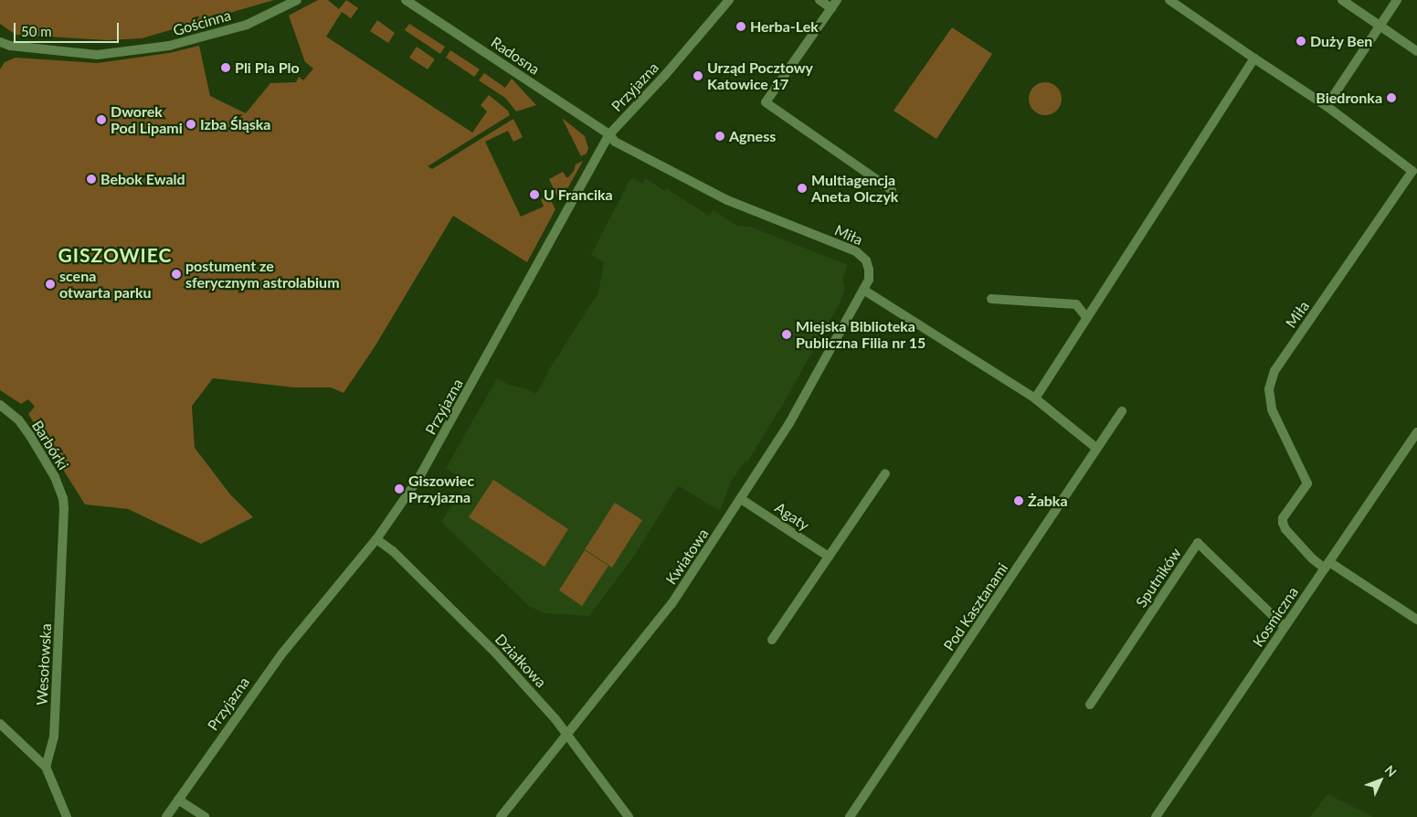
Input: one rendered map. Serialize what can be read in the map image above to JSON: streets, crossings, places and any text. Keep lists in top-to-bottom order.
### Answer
{
  "streets": {
    "street": [
      "Gościnna",
      "Radosna",
      "Przyjazna",
      "Miła",
      "Barbórki",
      "Agaty",
      "Kwiatowa",
      "Sputników",
      "Pod Kasztanami",
      "Kosmiczna",
      "Działkowa",
      "Wesołowska"
    ]
  },
  "crossings": [
    ["Radosna", "Przyjazna"],
    ["Radosna", "Miła"],
    ["Przyjazna", "Miła"],
    ["Przyjazna", "Działkowa"],
    ["Miła", "Kwiatowa"],
    ["Miła", "Kosmiczna"],
    ["Barbórki", "Wesołowska"],
    ["Agaty", "Kwiatowa"],
    ["Kwiatowa", "Działkowa"],
    ["Sputników", "Kosmiczna"]
  ],
  "districts": ["GISZOWIEC"],
  "places": [
    "Herba-Lek",
    "Duży Ben",
    "Pli Pla Plo",
    "Urząd Pocztowy Katowice 17",
    "Biedronka",
    "Dworek Pod Lipami",
    "Izba Śląska",
    "Agness",
    "Bebok Ewald",
    "Multiagencja Aneta Olczyk",
    "U Francika",
    "postument ze sferycznym astrolabium",
    "scena otwarta parku",
    "Miejska Biblioteka Publiczna Filia nr 15",
    "Giszowiec Przyjazna",
    "Żabka"
  ],
  "scale_bar": "50 m",
  "north": "top right"
}
